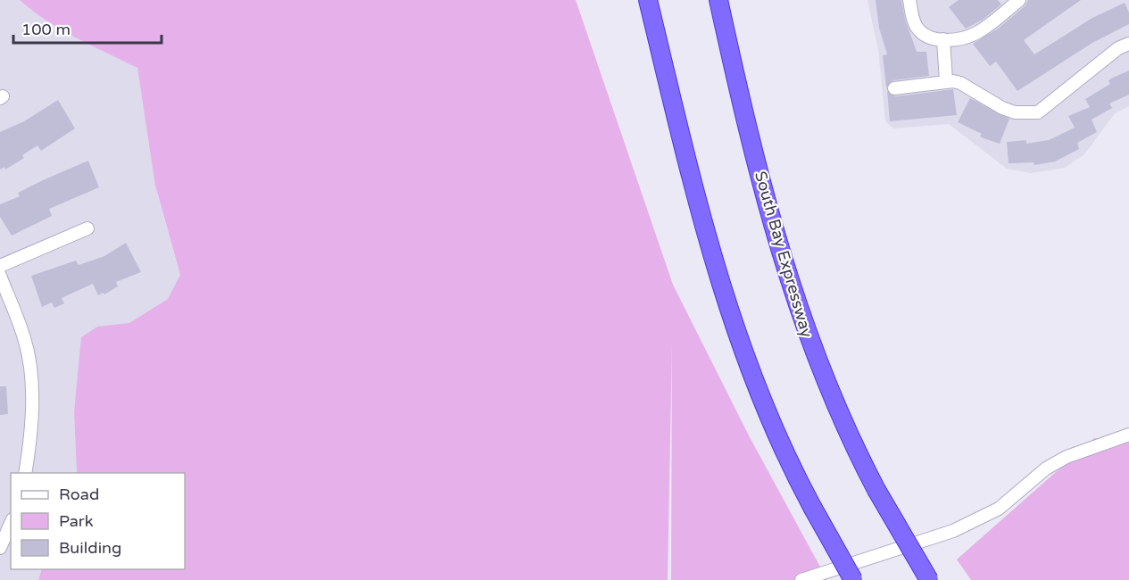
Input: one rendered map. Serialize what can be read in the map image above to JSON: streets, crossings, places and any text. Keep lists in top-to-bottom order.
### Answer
{
  "streets": {
    "highway": ["South Bay Expressway"]
  },
  "legend": ["Road", "Park", "Building"],
  "scale_bar": "100 m"
}
